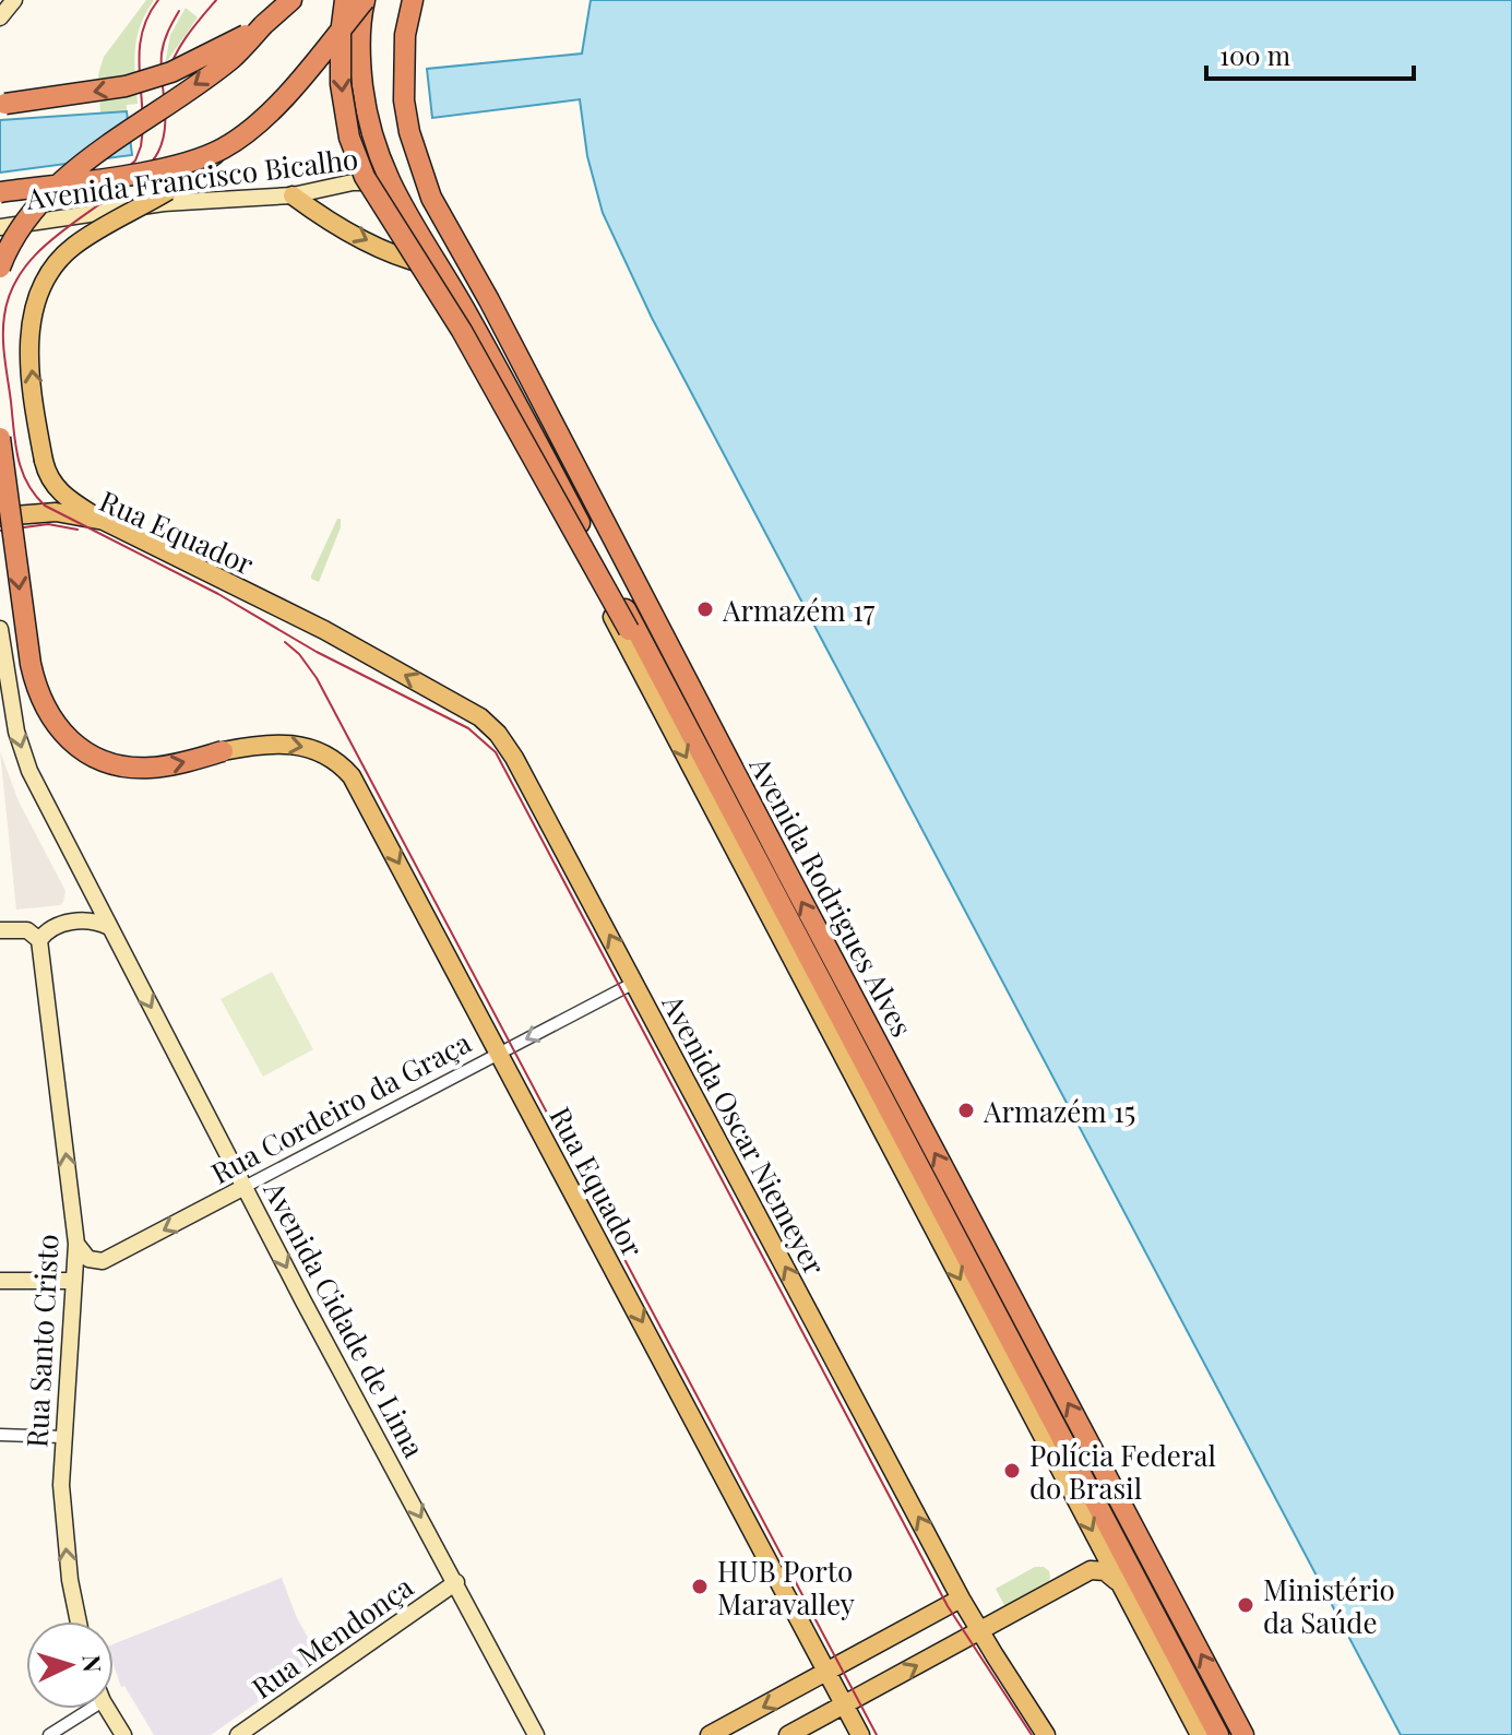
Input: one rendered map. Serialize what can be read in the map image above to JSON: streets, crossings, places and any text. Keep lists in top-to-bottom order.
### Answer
{
  "streets": {
    "highway": ["Avenida Rodrigues Alves"],
    "main road": [
      "Avenida Francisco Bicalho",
      "Rua Equador",
      "Rua Cordeiro da Graça",
      "Avenida Oscar Niemeyer",
      "Avenida Cidade de Lima",
      "Rua Santo Cristo",
      "Rua Mendonça"
    ]
  },
  "crossings": [
    ["Avenida Francisco Bicalho", "Avenida Rodrigues Alves"],
    ["Rua Equador", "Rua Cordeiro da Graça"],
    ["Rua Equador", "Avenida Oscar Niemeyer"],
    ["Rua Cordeiro da Graça", "Avenida Oscar Niemeyer"],
    ["Rua Cordeiro da Graça", "Avenida Cidade de Lima"],
    ["Rua Cordeiro da Graça", "Rua Santo Cristo"],
    ["Avenida Cidade de Lima", "Rua Mendonça"]
  ],
  "one_way": [
    "Rua Equador",
    "Rua Cordeiro da Graça",
    "Avenida Oscar Niemeyer",
    "Avenida Cidade de Lima",
    "Rua Santo Cristo"
  ],
  "places": [
    "Armazém 17",
    "Armazém 15",
    "Polícia Federal do Brasil",
    "HUB Porto Maravalley",
    "Ministério da Saúde"
  ],
  "scale_bar": "100 m",
  "north": "right"
}
